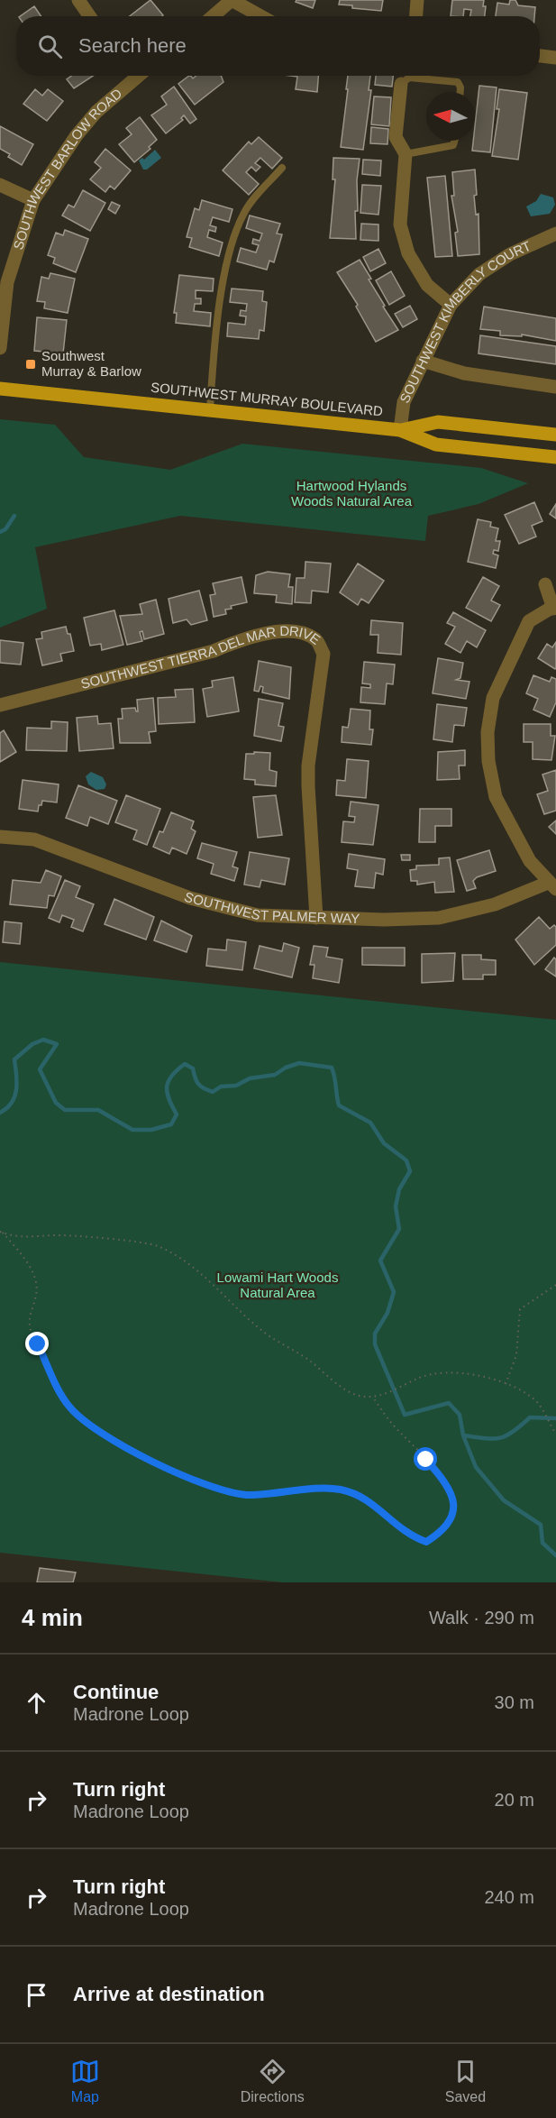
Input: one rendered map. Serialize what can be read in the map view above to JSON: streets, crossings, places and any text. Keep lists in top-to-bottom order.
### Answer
{
  "streets": {
    "main road": ["SOUTHWEST MURRAY BOULEVARD"],
    "street": [
      "SOUTHWEST BARLOW ROAD",
      "SOUTHWEST KIMBERLY COURT",
      "SOUTHWEST TIERRA DEL MAR DRIVE",
      "SOUTHWEST PALMER WAY"
    ]
  },
  "crossings": [
    ["SOUTHWEST KIMBERLY COURT", "SOUTHWEST MURRAY BOULEVARD"],
    ["SOUTHWEST TIERRA DEL MAR DRIVE", "SOUTHWEST PALMER WAY"]
  ],
  "parks": ["Hartwood Hylands Woods Natural Area", "Lowami Hart Woods Natural Area"],
  "places": {
    "transit": ["Southwest Murray & Barlow"]
  },
  "north": "left",
  "page": {
    "search": "Search here",
    "heading": ["4 min", "Walk · 290 m"],
    "list": [
      ["Continue", "Madrone Loop", "30 m"],
      ["Turn right", "Madrone Loop", "20 m"],
      ["Turn right", "Madrone Loop", "240 m"],
      "Arrive at destination"
    ],
    "nav": ["Map", "Directions", "Saved"]
  }
}
